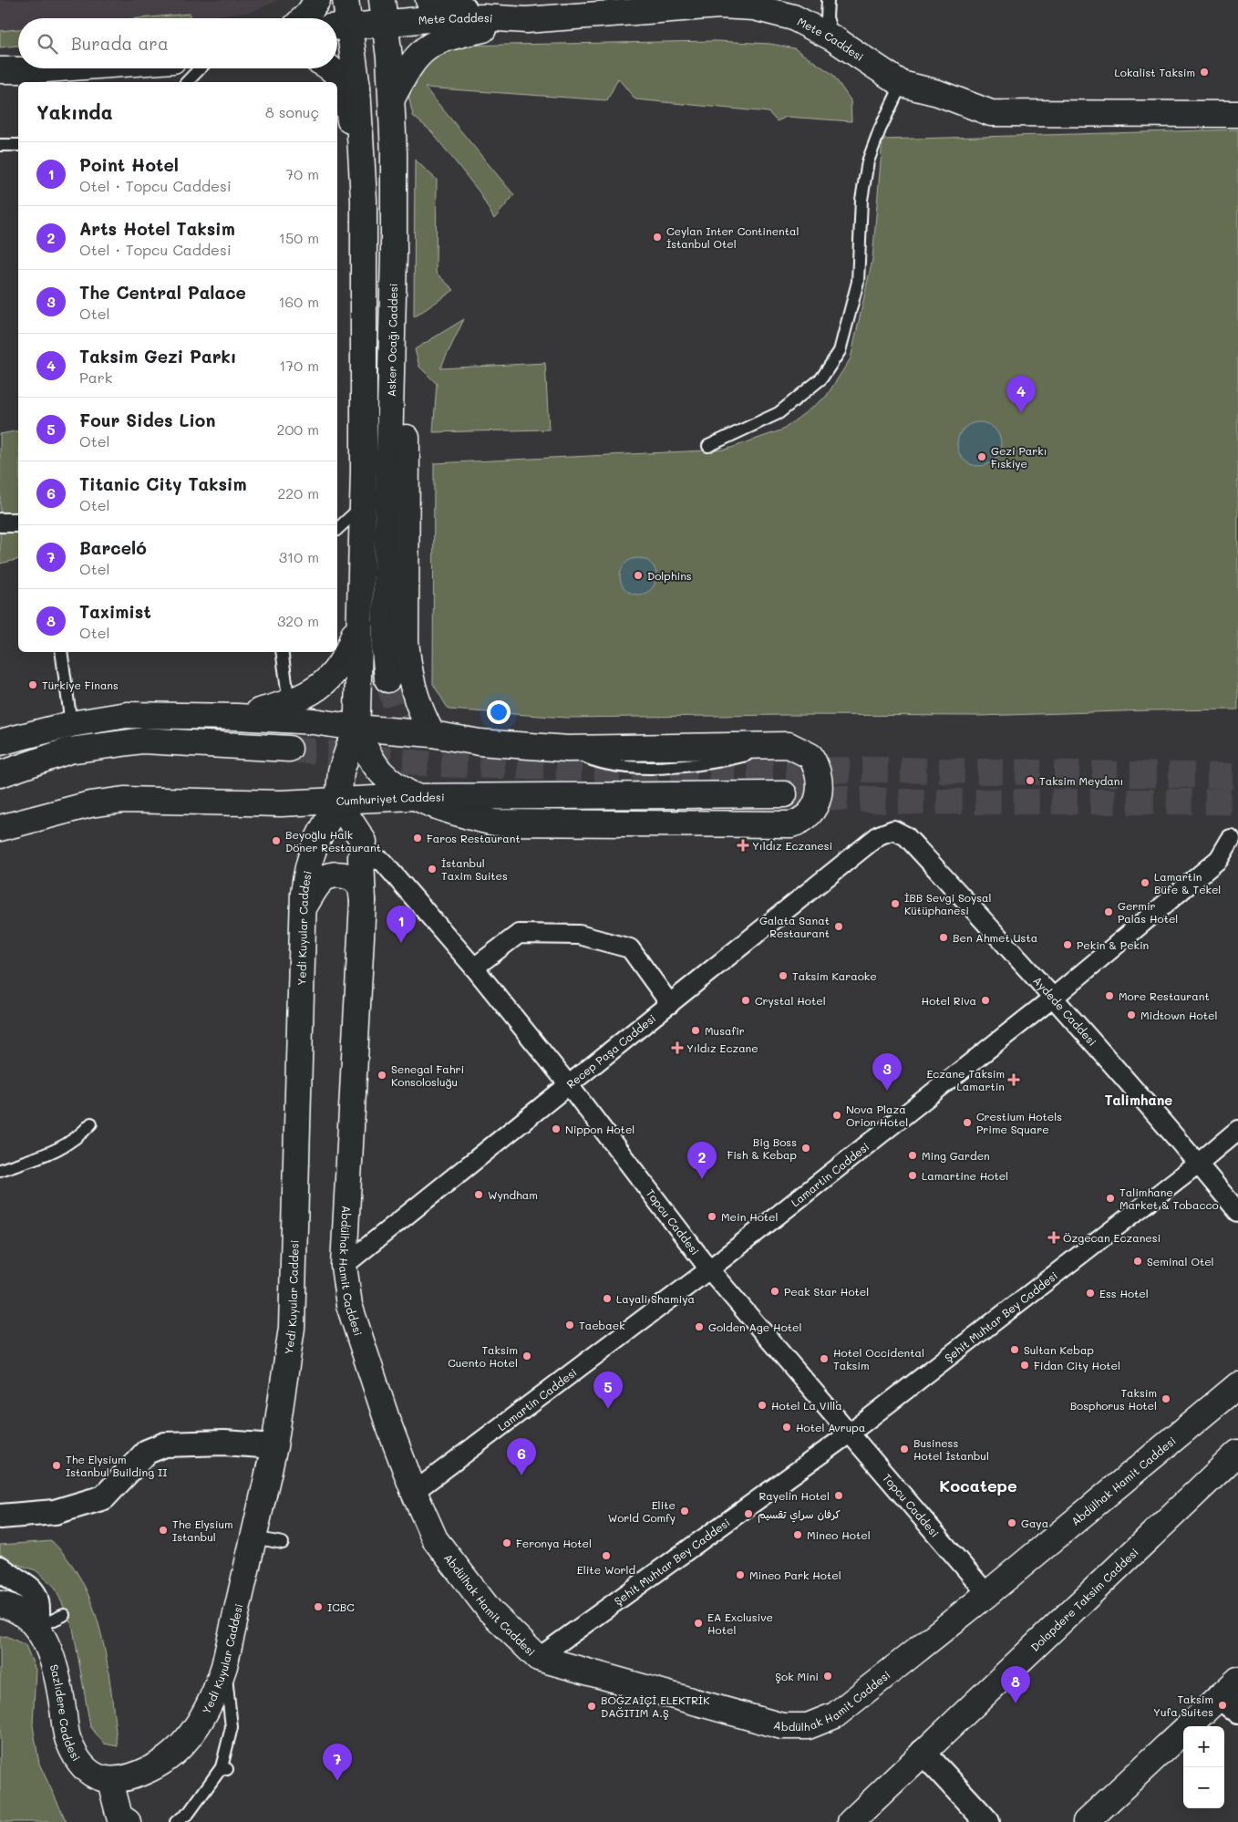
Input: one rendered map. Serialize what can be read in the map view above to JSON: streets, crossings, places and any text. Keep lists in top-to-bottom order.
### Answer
{
  "streets": {
    "main road": [
      "Mete Caddesi",
      "Asker Ocağı Caddesi",
      "Cumhuriyet Caddesi",
      "Yedi Kuyular Caddesi",
      "Abdülhak Hamit Caddesi",
      "Dolapdere Taksim Caddesi",
      "Sazlıdere Caddesi"
    ],
    "street": [
      "Aydede Caddesi",
      "Recep Paşa Caddesi",
      "Lamartin Caddesi",
      "Topcu Caddesi",
      "Şehit Muhtar Bey Caddesi"
    ]
  },
  "crossings": [
    ["Mete Caddesi", "Asker Ocağı Caddesi"],
    ["Cumhuriyet Caddesi", "Yedi Kuyular Caddesi"],
    ["Cumhuriyet Caddesi", "Abdülhak Hamit Caddesi"],
    ["Yedi Kuyular Caddesi", "Abdülhak Hamit Caddesi"],
    ["Yedi Kuyular Caddesi", "Sazlıdere Caddesi"],
    ["Aydede Caddesi", "Recep Paşa Caddesi"],
    ["Aydede Caddesi", "Lamartin Caddesi"],
    ["Aydede Caddesi", "Şehit Muhtar Bey Caddesi"],
    ["Recep Paşa Caddesi", "Topcu Caddesi"],
    ["Recep Paşa Caddesi", "Abdülhak Hamit Caddesi"],
    ["Lamartin Caddesi", "Topcu Caddesi"],
    ["Lamartin Caddesi", "Abdülhak Hamit Caddesi"],
    ["Topcu Caddesi", "Abdülhak Hamit Caddesi"],
    ["Topcu Caddesi", "Şehit Muhtar Bey Caddesi"],
    ["Abdülhak Hamit Caddesi", "Şehit Muhtar Bey Caddesi"]
  ],
  "districts": ["Talimhane", "Kocatepe"],
  "places": {
    "other": [
      "Lokalist Taksim",
      "Ceylan Inter Continental İstanbul Otel",
      "Gezi Parkı Fıskiye",
      "Dolphins",
      "Türkiye Finans",
      "Taksim Meydanı",
      "Faros Restaurant",
      "Beyoğlu Halk Döner Restaurant",
      "İstanbul Taxim Suites",
      "Lamartin Büfe & Tekel",
      "İBB Sevgi Soysal Kütüphanesi",
      "Germir Palas Hotel",
      "Galata Sanat Restaurant",
      "Ben Ahmet Usta",
      "Pekin & Pekin",
      "Taksim Karaoke",
      "More Restaurant",
      "Crystal Hotel",
      "Hotel Riva",
      "Midtown Hotel",
      "Musafir",
      "Senegal Fahri Konsolosluğu",
      "Nova Plaza Orion Hotel",
      "Crestium Hotels Prime Square",
      "Nippon Hotel",
      "Big Boss Fish & Kebap",
      "Ming Garden",
      "Lamartine Hotel",
      "Wyndham",
      "Talimhane Market & Tobacco",
      "Mein Hotel",
      "Seminal Otel",
      "Peak Star Hotel",
      "Ess Hotel",
      "Layali Shamiya",
      "Taebaek",
      "Golden Age Hotel",
      "Sultan Kebap",
      "Taksim Cuento Hotel",
      "Hotel Occidental Taksim",
      "Fidan City Hotel",
      "Taksim Bosphorus Hotel",
      "Hotel La Villa",
      "Hotel Avrupa",
      "Business Hotel İstanbul",
      "The Elysium Istanbul Building II",
      "Rayelin Hotel",
      "Elite World Comfy",
      "كرفان سراي تقسيم",
      "Gaya",
      "The Elysium Istanbul",
      "Mineo Hotel",
      "Feronya Hotel",
      "Elite World",
      "Mineo Park Hotel",
      "ICBC",
      "EA Exclusive Hotel",
      "Şok Mini",
      "Taksim Yufa Suites",
      "BOĞZAİÇİ ELEKTRİK DAĞITIM A.Ş"
    ],
    "health": [
      "Yıldız Eczanesi",
      "Yıldız Eczane",
      "Eczane Taksim Lamartin",
      "Özgecan Eczanesi"
    ]
  },
  "page": {
    "search": "Burada ara",
    "heading": ["Yakında", "8 sonuç"],
    "list": [
      {
        "mark": "1",
        "name": "Point Hotel",
        "note": "Otel · Topcu Caddesi",
        "value": "70 m"
      },
      {
        "mark": "2",
        "name": "Arts Hotel Taksim",
        "note": "Otel · Topcu Caddesi",
        "value": "150 m"
      },
      {
        "mark": "3",
        "name": "The Central Palace",
        "note": "Otel",
        "value": "160 m"
      },
      {
        "mark": "4",
        "name": "Taksim Gezi Parkı",
        "note": "Park",
        "value": "170 m"
      },
      {
        "mark": "5",
        "name": "Four Sides Lion",
        "note": "Otel",
        "value": "200 m"
      },
      {
        "mark": "6",
        "name": "Titanic City Taksim",
        "note": "Otel",
        "value": "220 m"
      },
      {
        "mark": "7",
        "name": "Barceló",
        "note": "Otel",
        "value": "310 m"
      },
      {
        "mark": "8",
        "name": "Taximist",
        "note": "Otel",
        "value": "320 m"
      }
    ],
    "pins": [
      "4",
      "1",
      "3",
      "2",
      "5",
      "6",
      "8",
      "7"
    ],
    "map_buttons": ["+", "−"]
  }
}
